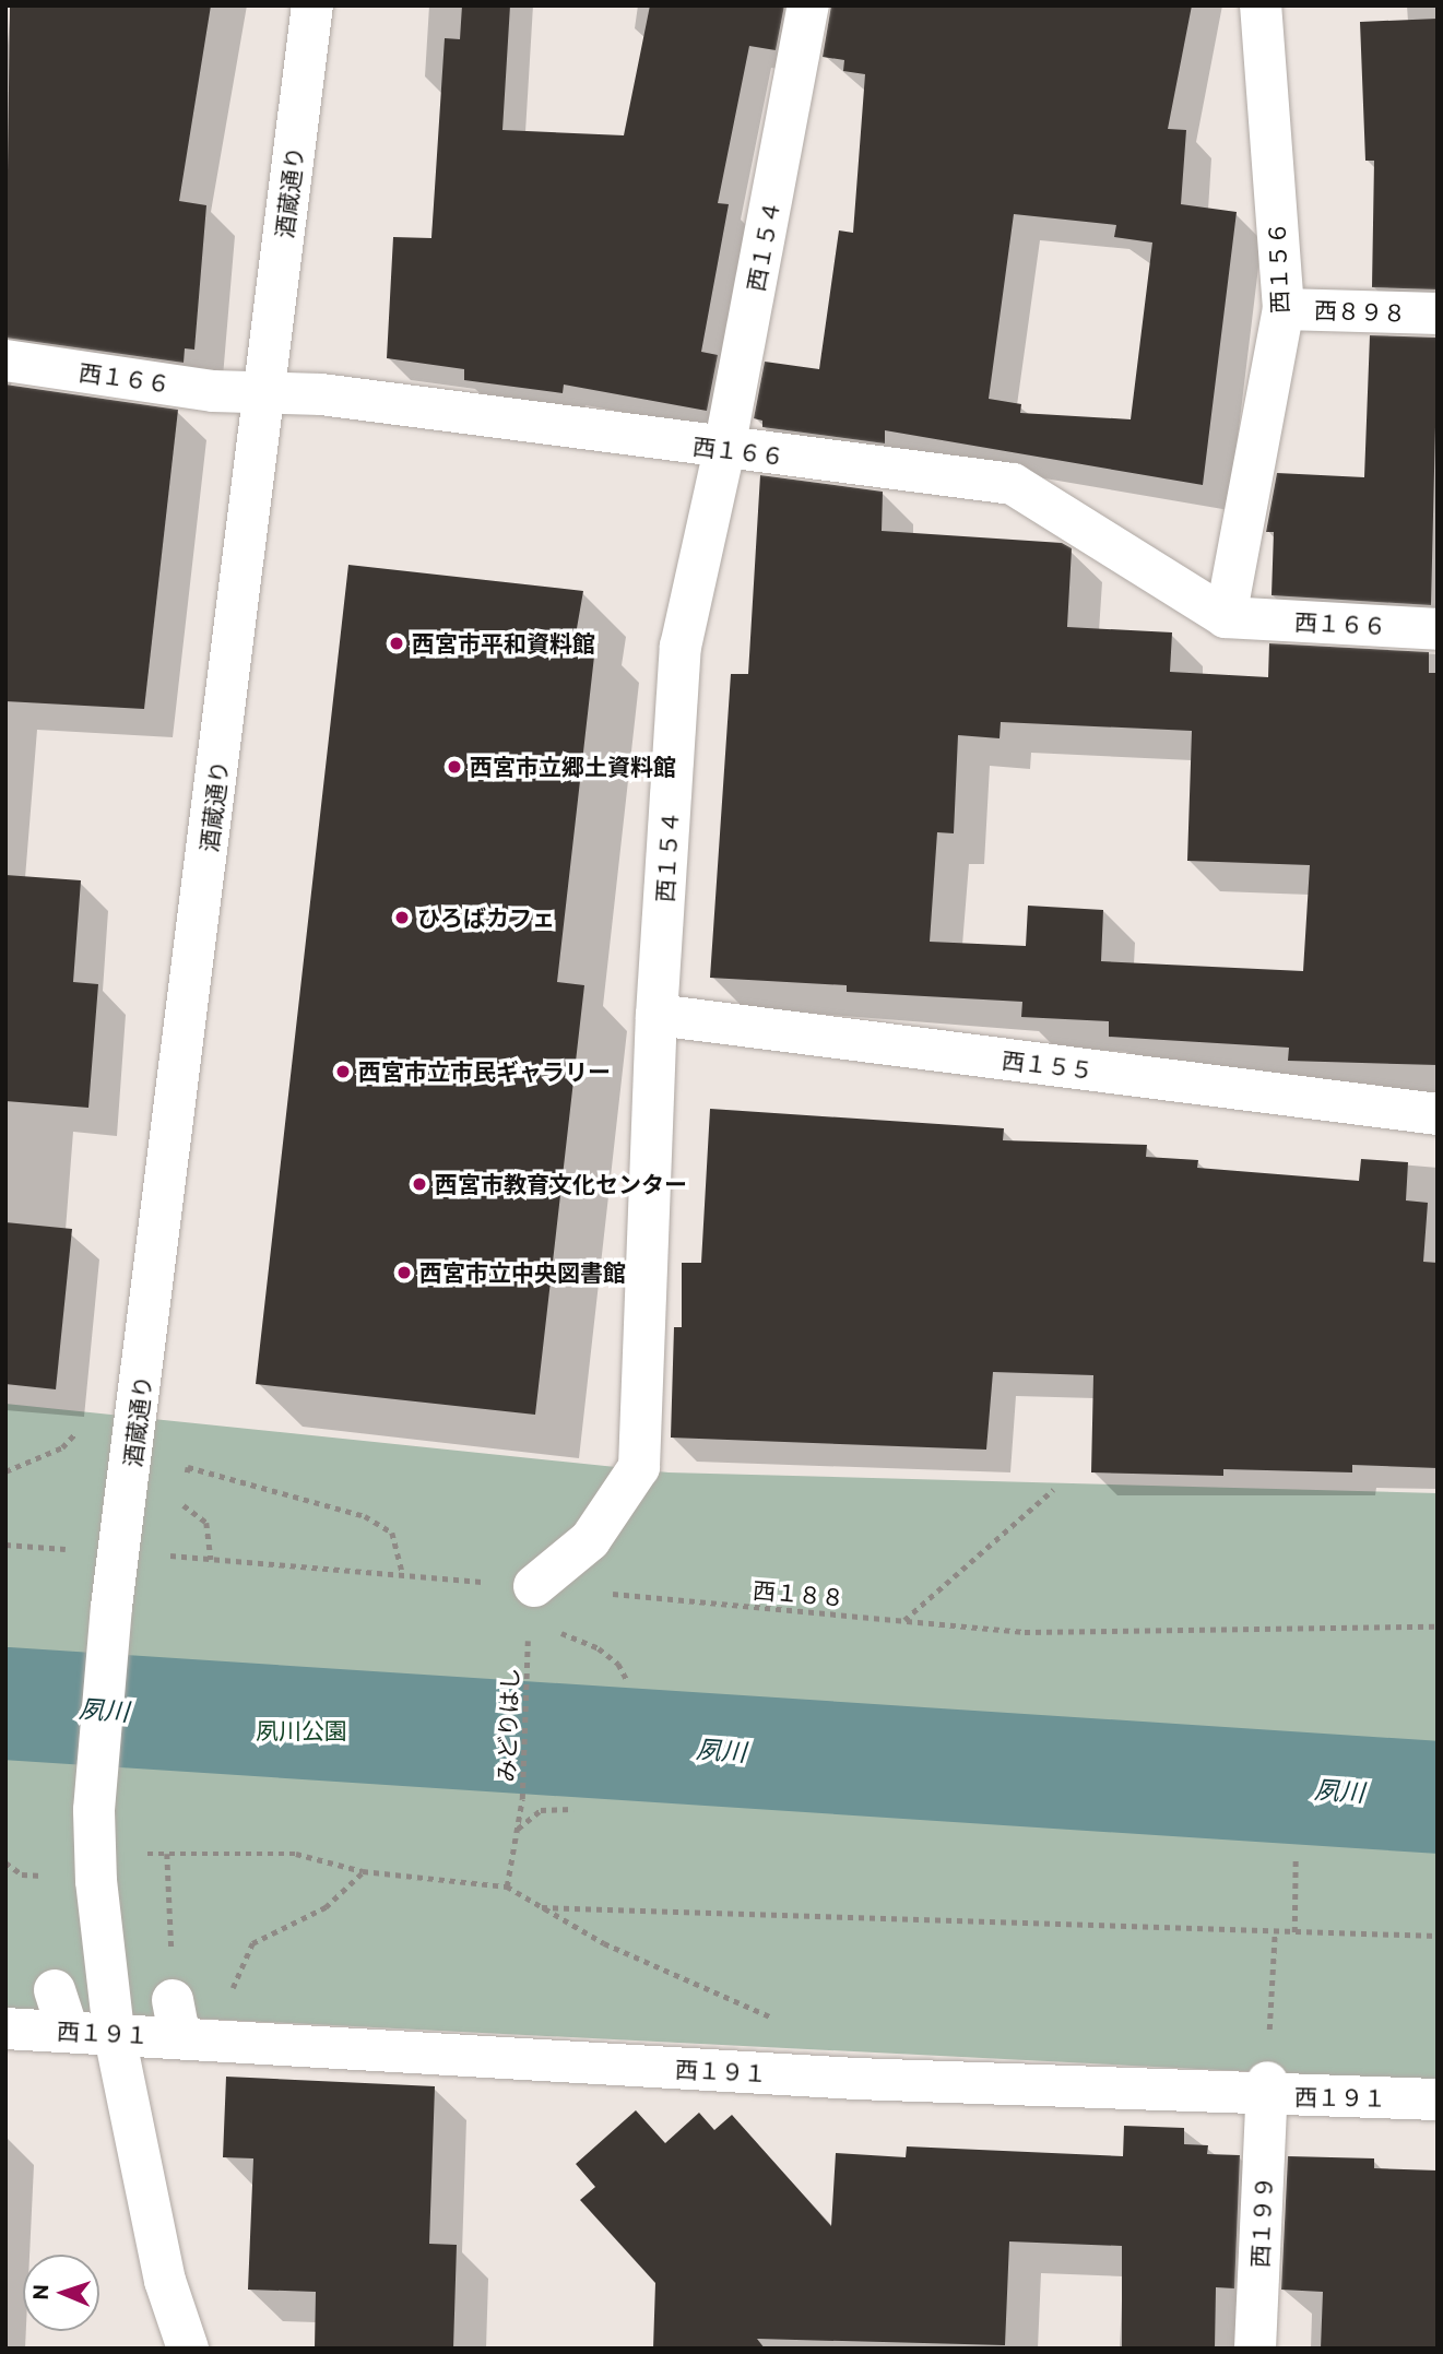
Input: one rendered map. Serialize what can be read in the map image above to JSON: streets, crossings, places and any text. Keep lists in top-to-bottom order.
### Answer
{
  "streets": {
    "street": [
      "酒蔵通り",
      "西１５４",
      "西１５６",
      "西８９８",
      "西１６６",
      "西１５５",
      "西１９１",
      "西１９９"
    ],
    "path": ["西１８８", "みどりはし"]
  },
  "crossings": [
    ["酒蔵通り", "西１６６"],
    ["酒蔵通り", "西１９１"],
    ["西１５４", "西１６６"],
    ["西１５４", "西１５５"],
    ["西１５４", "西１８８"],
    ["西１５６", "西８９８"],
    ["西１５６", "西１６６"],
    ["西１９１", "西１９９"]
  ],
  "water": ["夙川"],
  "parks": ["夙川公園"],
  "places": [
    "西宮市平和資料館",
    "西宮市立郷土資料館",
    "ひろばカフェ",
    "西宮市立市民ギャラリー",
    "西宮市教育文化センター",
    "西宮市立中央図書館"
  ],
  "north": "left"
}
